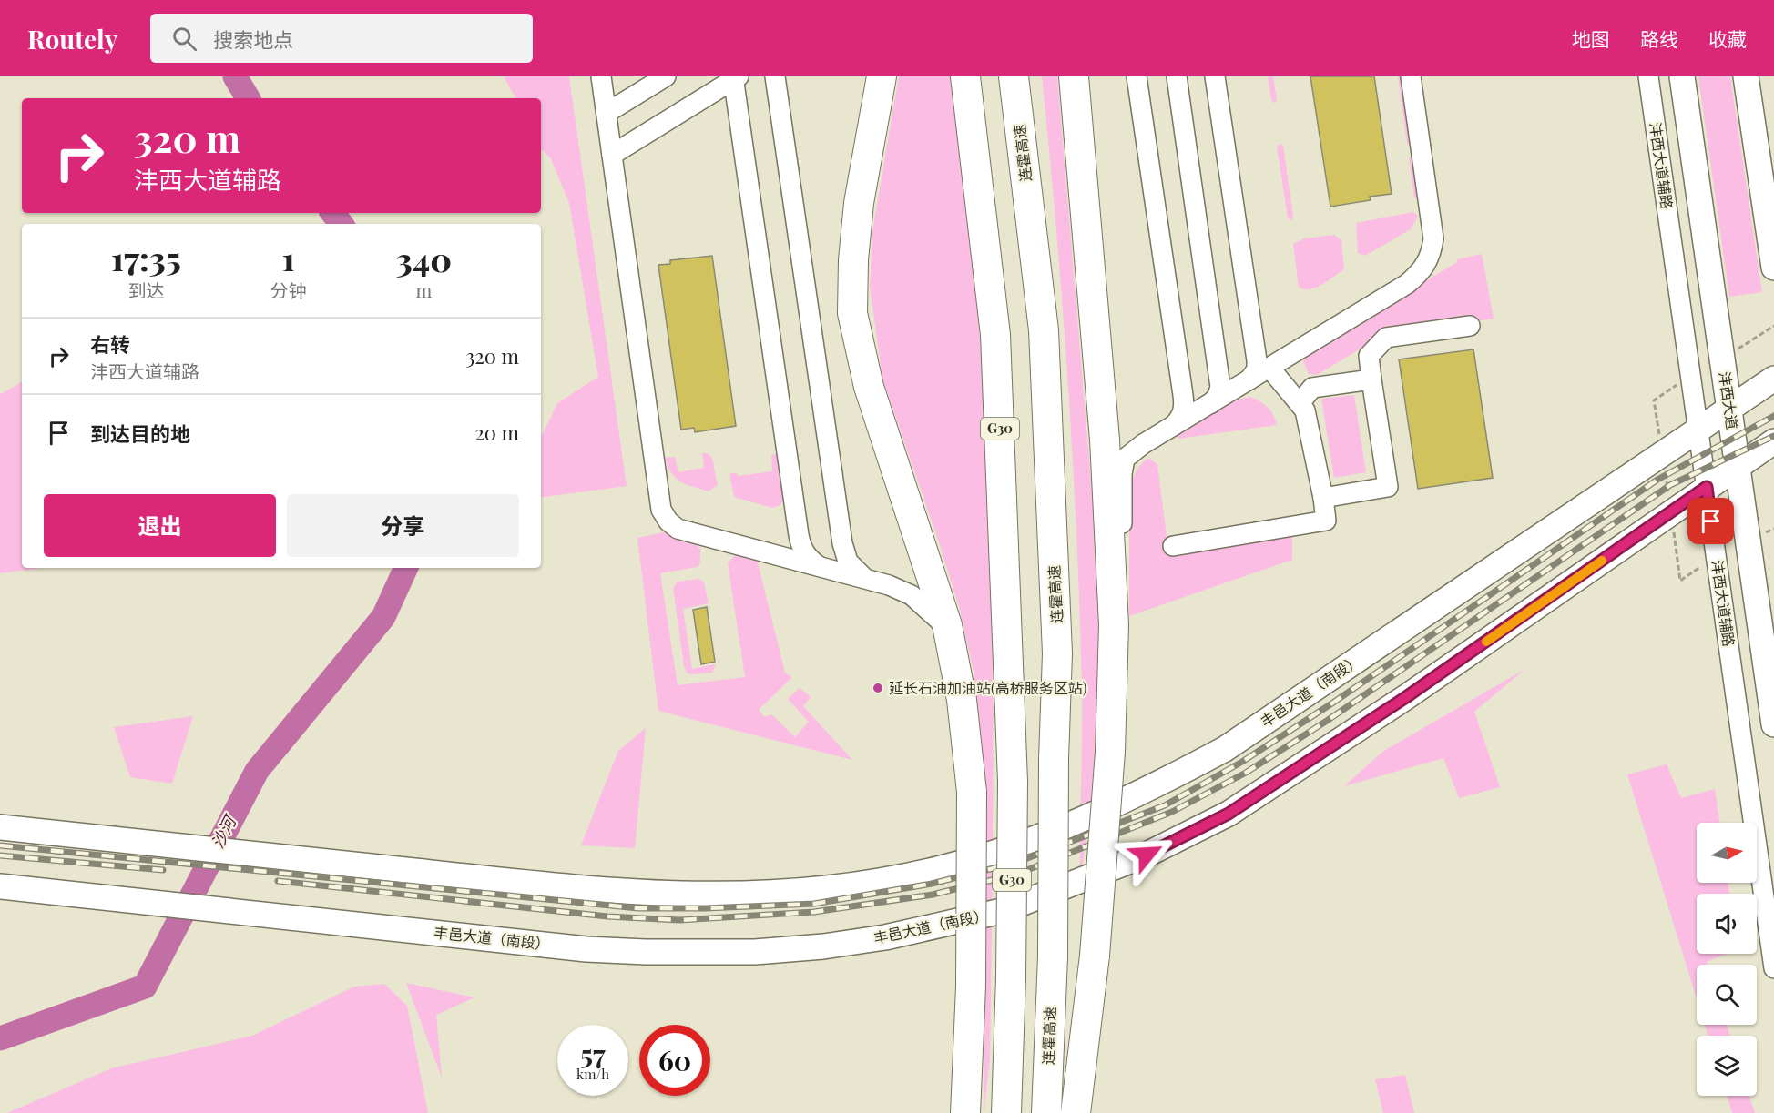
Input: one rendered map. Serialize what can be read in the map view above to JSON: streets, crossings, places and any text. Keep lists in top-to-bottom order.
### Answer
{
  "streets": {
    "highway": ["连霍高速", "G30"],
    "main road": ["沣西大道", "丰邑大道（南段）"],
    "street": ["沣西大道辅路"]
  },
  "crossings": [
    ["沣西大道辅路", "丰邑大道（南段）"],
    ["沣西大道", "丰邑大道（南段）"]
  ],
  "water": ["沙河"],
  "places": ["延长石油加油站(高桥服务区站)"],
  "north": "right",
  "page": {
    "header": "Routely",
    "search": "搜索地点",
    "nav": ["地图", "路线", "收藏"],
    "turn": ["320 m", "沣西大道辅路"],
    "eta": [
      "17:35",
      "到达",
      "1",
      "分钟",
      "340",
      "m"
    ],
    "list": [
      {
        "name": "右转",
        "note": "沣西大道辅路",
        "value": "320 m"
      },
      {
        "name": "到达目的地",
        "value": "20 m"
      }
    ],
    "buttons": ["退出", "分享"],
    "speed": "57 km/h",
    "limit": "60"
  }
}
